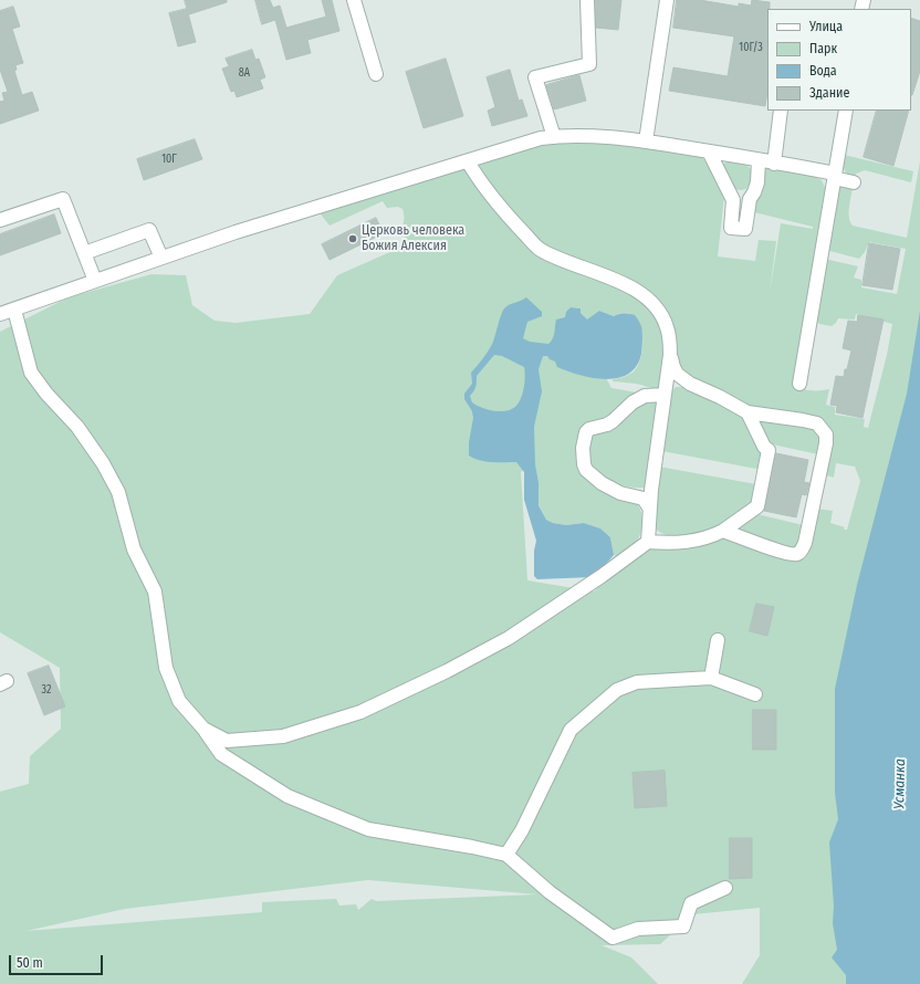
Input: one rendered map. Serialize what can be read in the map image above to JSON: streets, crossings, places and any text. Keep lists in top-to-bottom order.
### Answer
{
  "water": ["Усманка"],
  "places": ["Церковь человека Божия Алексия"],
  "house_numbers": [
    "10Г/3",
    "8А",
    "10Г",
    "32"
  ],
  "legend": [
    "Улица",
    "Парк",
    "Вода",
    "Здание"
  ],
  "scale_bar": "50 m"
}
